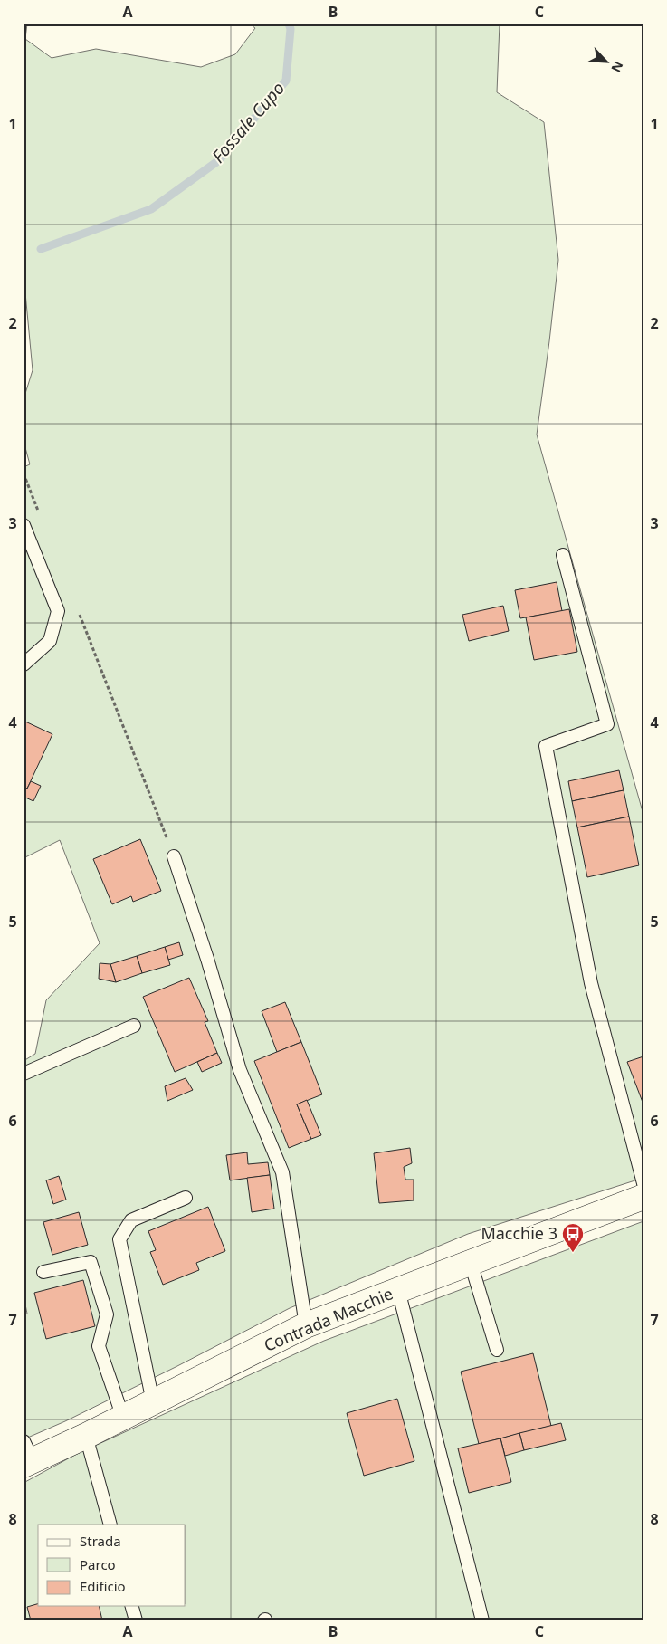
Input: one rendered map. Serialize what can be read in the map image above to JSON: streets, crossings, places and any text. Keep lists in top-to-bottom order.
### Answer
{
  "streets": {
    "street": ["Contrada Macchie"]
  },
  "water": ["Fossale Cupo"],
  "places": {
    "bus stop": ["Macchie 3"]
  },
  "legend": ["Strada", "Parco", "Edificio"],
  "north": "bottom right",
  "grid": {
    "columns": ["A", "B", "C"],
    "rows": [
      "1",
      "2",
      "3",
      "4",
      "5",
      "6",
      "7",
      "8"
    ]
  }
}
